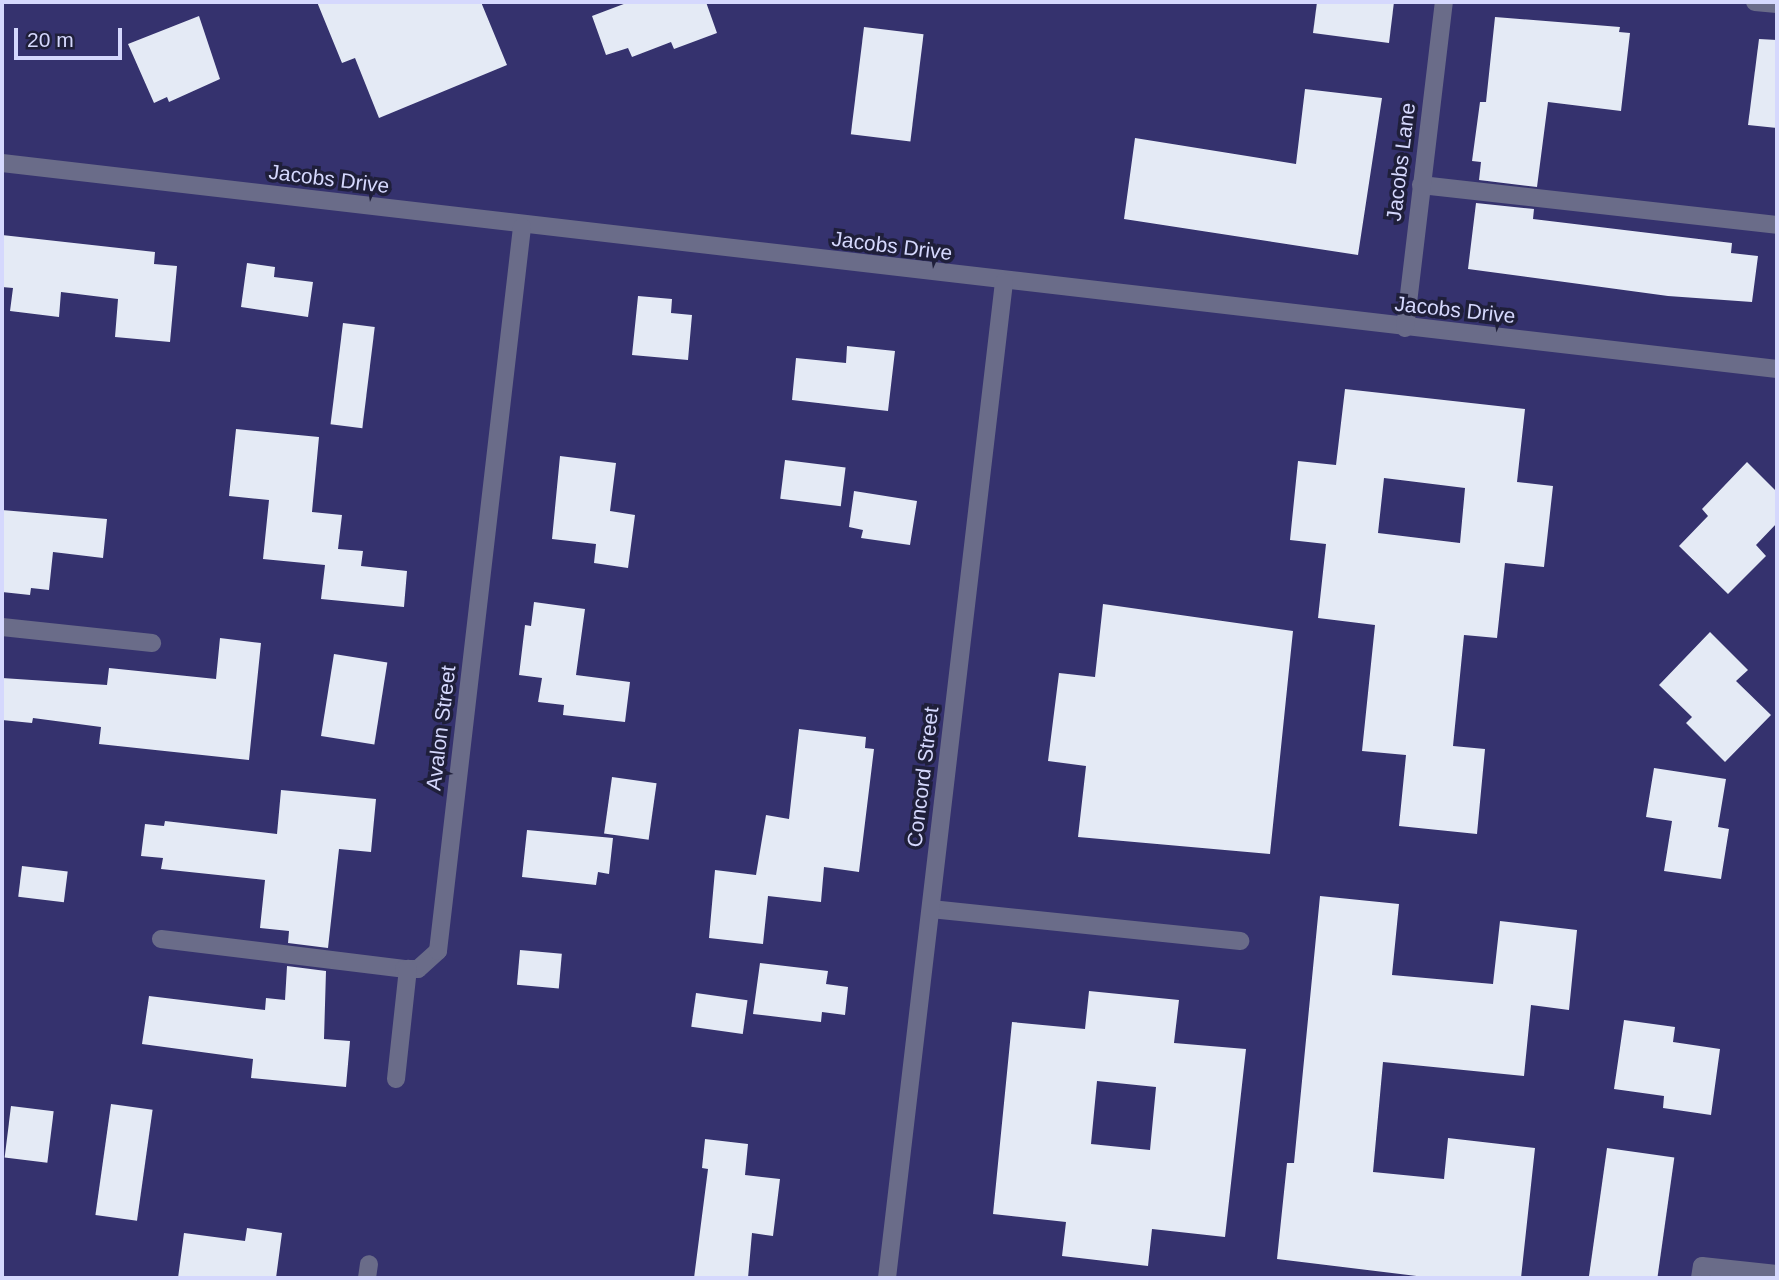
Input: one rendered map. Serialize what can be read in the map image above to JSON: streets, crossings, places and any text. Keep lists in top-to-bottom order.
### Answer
{
  "streets": {
    "street": [
      "Jacobs Lane",
      "Jacobs Drive",
      "Avalon Street",
      "Concord Street"
    ]
  },
  "crossings": [
    ["Jacobs Lane", "Jacobs Drive"],
    ["Jacobs Drive", "Avalon Street"],
    ["Jacobs Drive", "Concord Street"]
  ],
  "scale_bar": "20 m"
}
